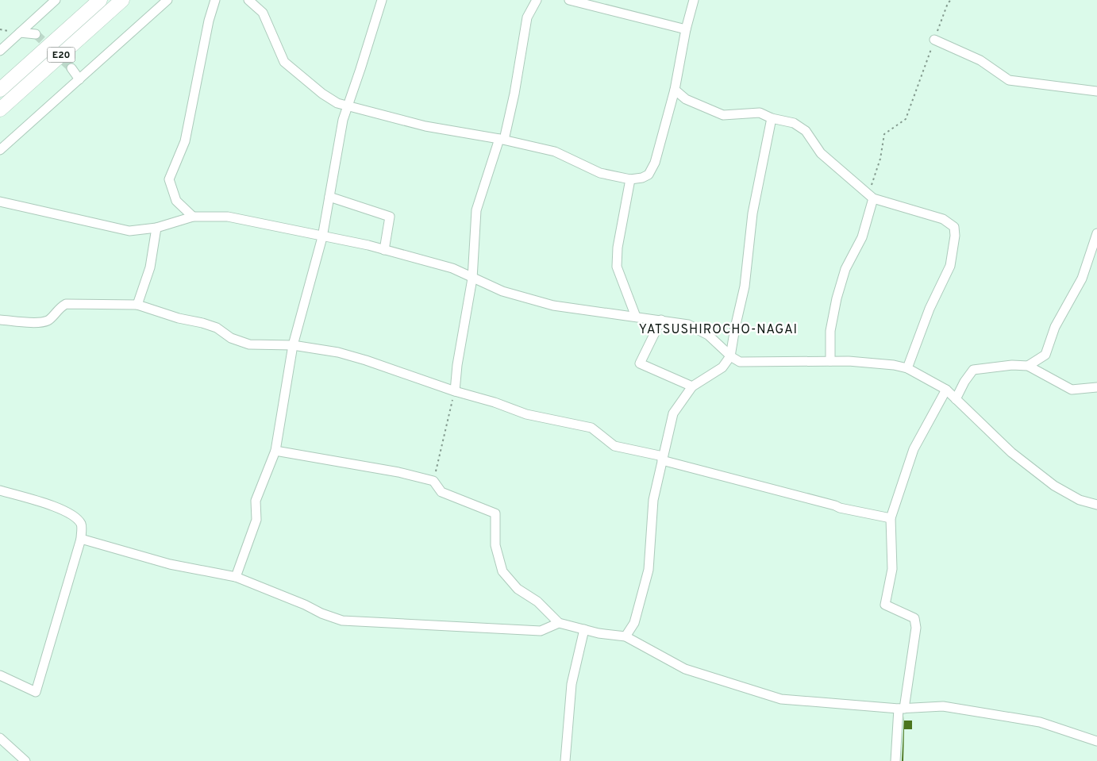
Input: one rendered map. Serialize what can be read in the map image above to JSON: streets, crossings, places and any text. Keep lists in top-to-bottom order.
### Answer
{
  "streets": {
    "highway": ["E20"]
  },
  "districts": ["YATSUSHIROCHO-NAGAI"]
}
